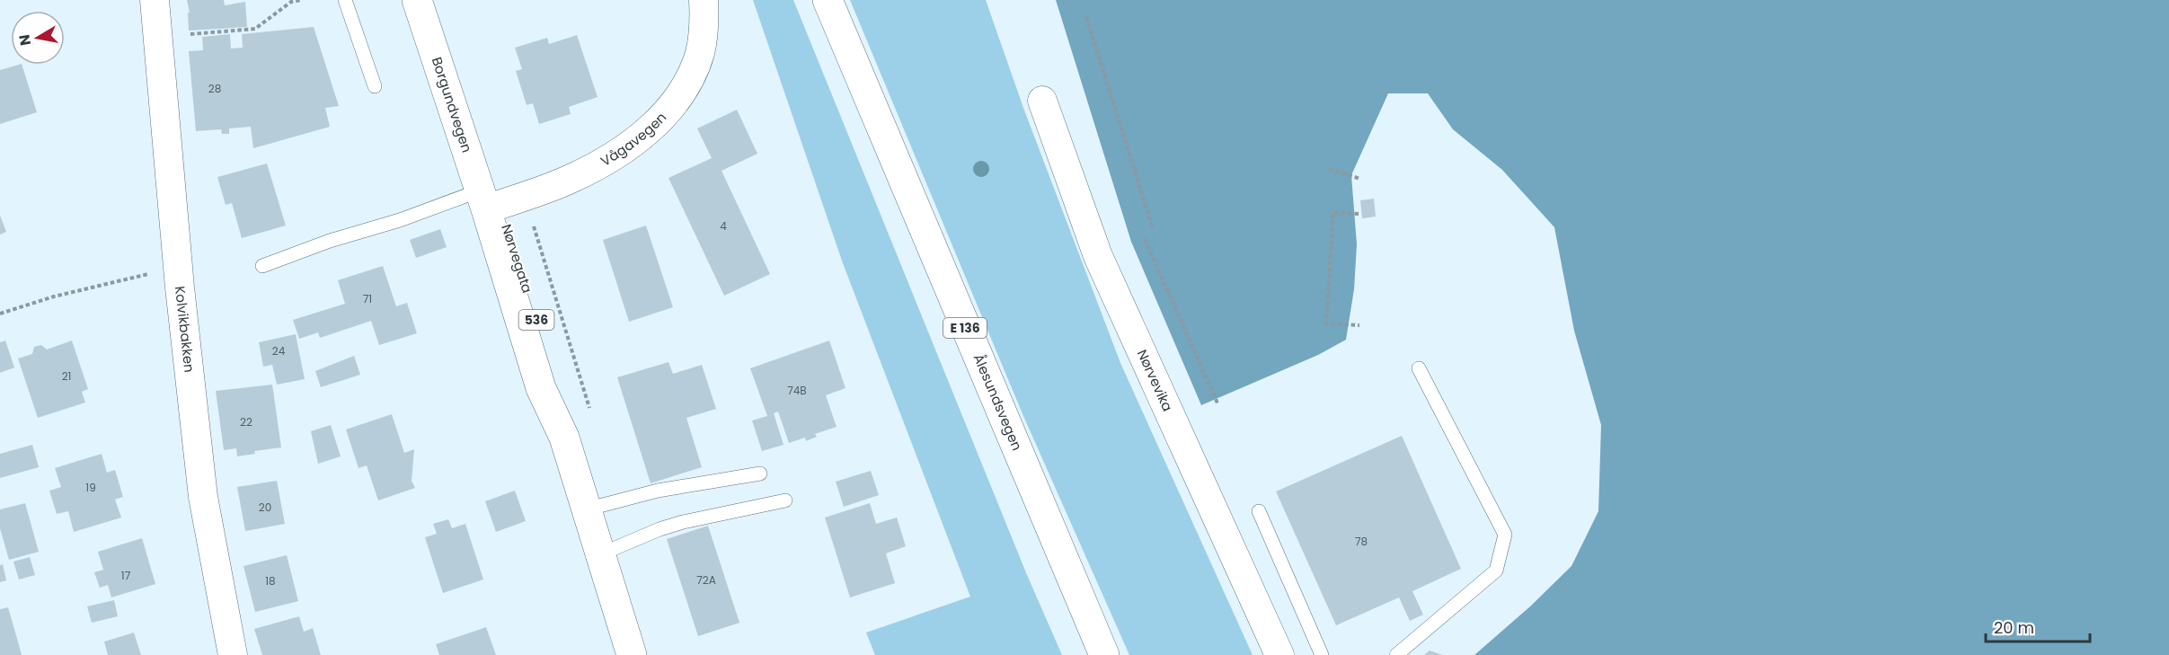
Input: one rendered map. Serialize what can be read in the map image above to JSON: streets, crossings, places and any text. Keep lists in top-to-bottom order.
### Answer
{
  "streets": {
    "main road": [
      "Borgundvegen",
      "Nørvegata",
      "536",
      "E 136",
      "Ålesundsvegen"
    ],
    "street": ["Vågavegen", "Kolvikbakken", "Nørvevika"]
  },
  "crossings": [
    ["Borgundvegen", "Vågavegen"],
    ["Borgundvegen", "Nørvegata"],
    ["Vågavegen", "Nørvegata"]
  ],
  "house_numbers": [
    "28",
    "4",
    "71",
    "24",
    "21",
    "74B",
    "22",
    "19",
    "20",
    "78",
    "17",
    "72A",
    "18"
  ],
  "scale_bar": "20 m",
  "north": "left"
}
